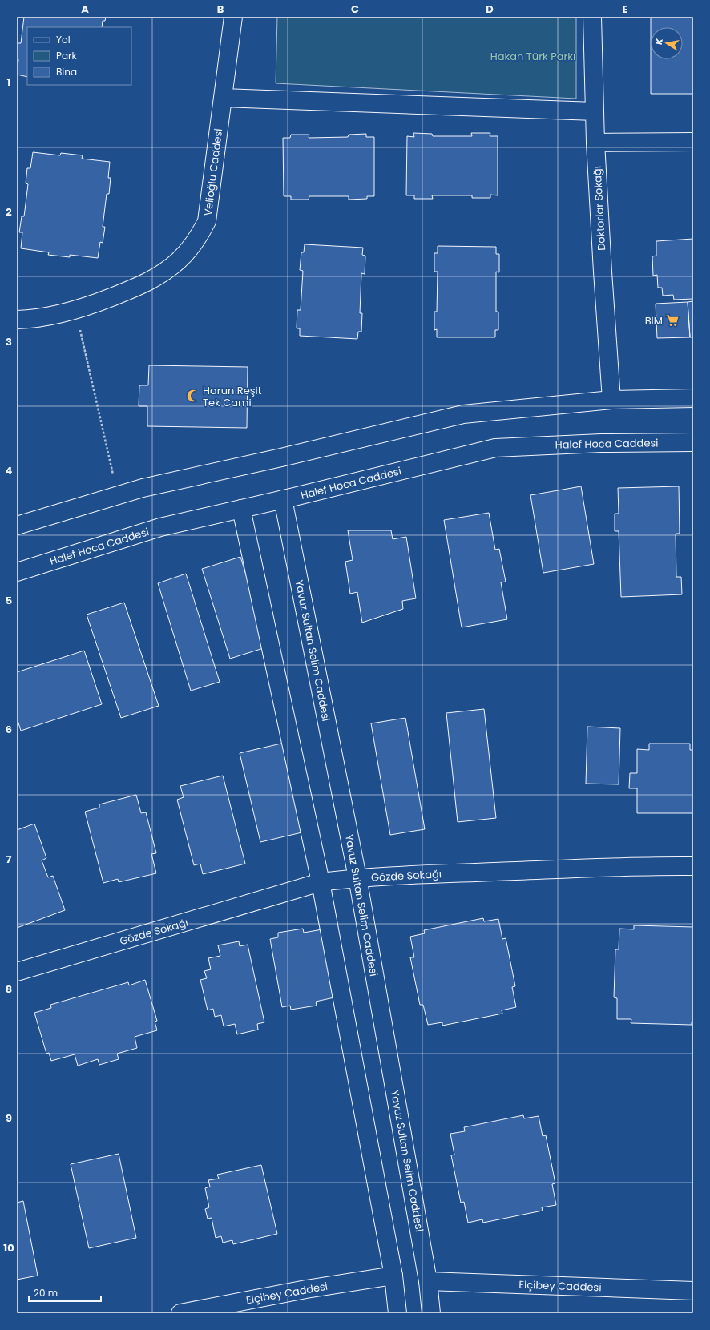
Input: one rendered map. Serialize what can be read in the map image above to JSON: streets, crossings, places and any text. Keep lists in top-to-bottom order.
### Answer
{
  "streets": {
    "street": [
      "Velioğlu Caddesi",
      "Doktorlar Sokağı",
      "Halef Hoca Caddesi",
      "Yavuz Sultan Selim Caddesi",
      "Gözde Sokağı",
      "Elçibey Caddesi"
    ]
  },
  "crossings": [
    ["Halef Hoca Caddesi", "Yavuz Sultan Selim Caddesi"],
    ["Yavuz Sultan Selim Caddesi", "Gözde Sokağı"],
    ["Yavuz Sultan Selim Caddesi", "Elçibey Caddesi"]
  ],
  "parks": ["Hakan Türk Parkı"],
  "places": {
    "supermarket": ["BİM"],
    "mosque": ["Harun Reşit Tek Cami"]
  },
  "legend": ["Yol", "Park", "Bina"],
  "scale_bar": "20 m",
  "north": "left",
  "grid": {
    "columns": [
      "A",
      "B",
      "C",
      "D",
      "E"
    ],
    "rows": [
      "1",
      "2",
      "3",
      "4",
      "5",
      "6",
      "7",
      "8",
      "9",
      "10"
    ]
  }
}
